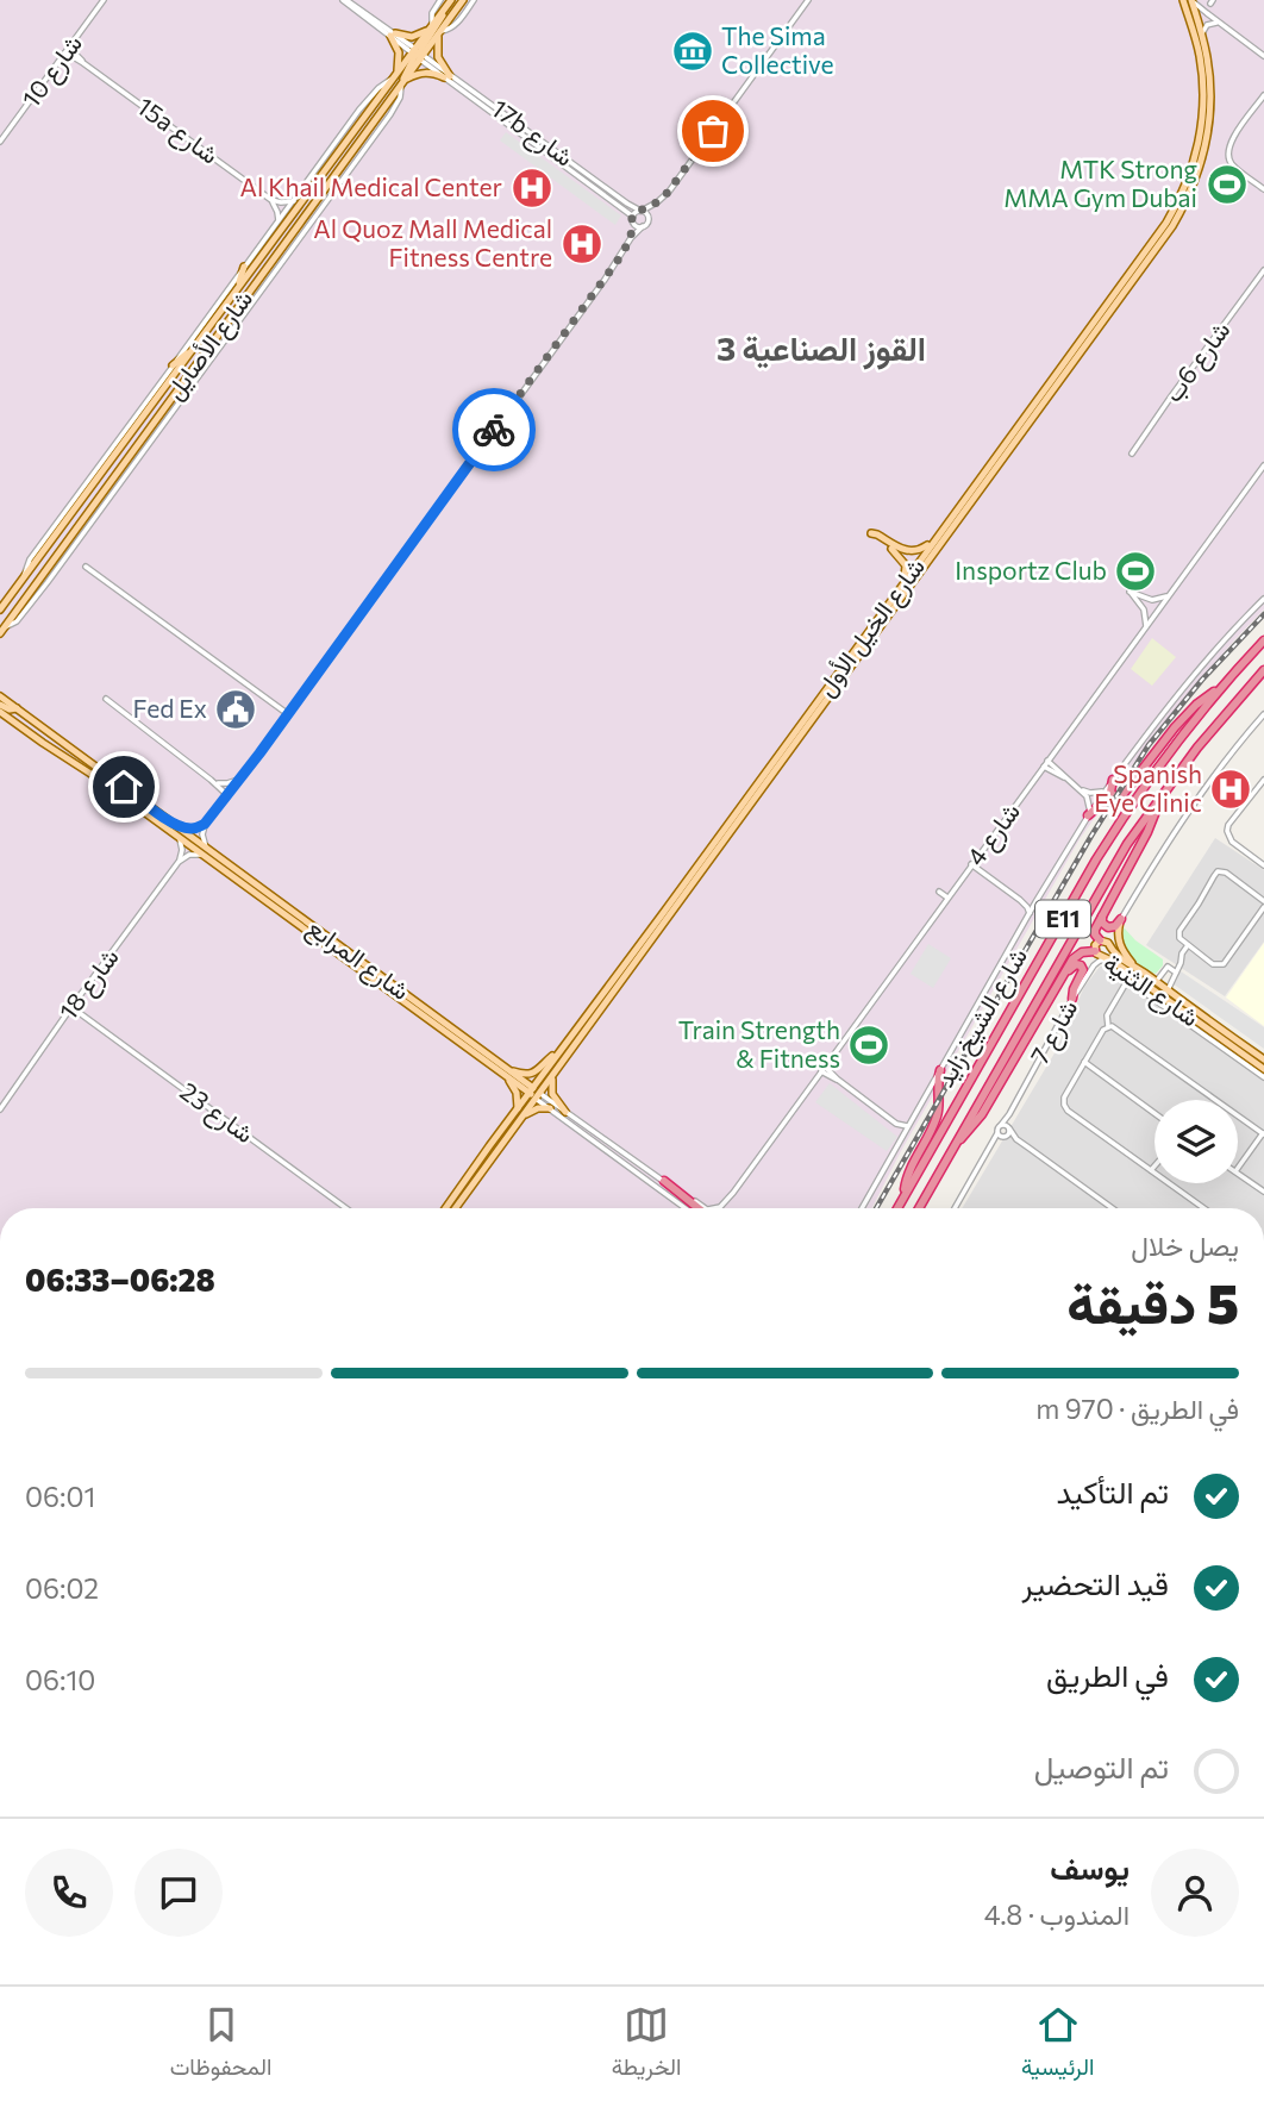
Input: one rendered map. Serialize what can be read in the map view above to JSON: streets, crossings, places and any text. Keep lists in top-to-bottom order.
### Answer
{
  "streets": {
    "highway": ["E11", "شارع الشيخ زايد"],
    "main road": [
      "شارع الأصايل",
      "شارع الخيل الأول",
      "شارع المرابع",
      "شارع الثنية"
    ],
    "street": [
      "شارع 10",
      "15a شارع",
      "17b شارع",
      "شارع 6ب",
      "شارع 4",
      "شارع 18",
      "شارع 7",
      "شارع 23"
    ]
  },
  "crossings": [
    ["شارع 10", "15a شارع"],
    ["17b شارع", "شارع الأصايل"],
    ["شارع الخيل الأول", "شارع المرابع"],
    ["شارع 18", "شارع 23"],
    ["شارع الثنية", "شارع 7"]
  ],
  "districts": ["القوز الصناعية 3"],
  "places": {
    "museum": ["The Sima Collective"],
    "sports": ["MTK Strong MMA Gym Dubai", "Insportz Club", "Train Strength & Fitness"],
    "hospital": ["Al Khail Medical Center", "Al Quoz Mall Medical Fitness Centre", "Spanish Eye Clinic"],
    "public building": ["Fed Ex"]
  },
  "page": {
    "heading": ["5 دقيقة", "يصل خلال", "06:28–06:33"],
    "panel": ["يوسف", "المندوب · 4.8"],
    "bar": "في الطريق · 970 m",
    "list": [
      ["تم التأكيد", "06:01"],
      ["قيد التحضير", "06:02"],
      ["في الطريق", "06:10"],
      "تم التوصيل"
    ],
    "tabs": ["الرئيسية", "الخريطة", "المحفوظات"]
  }
}
